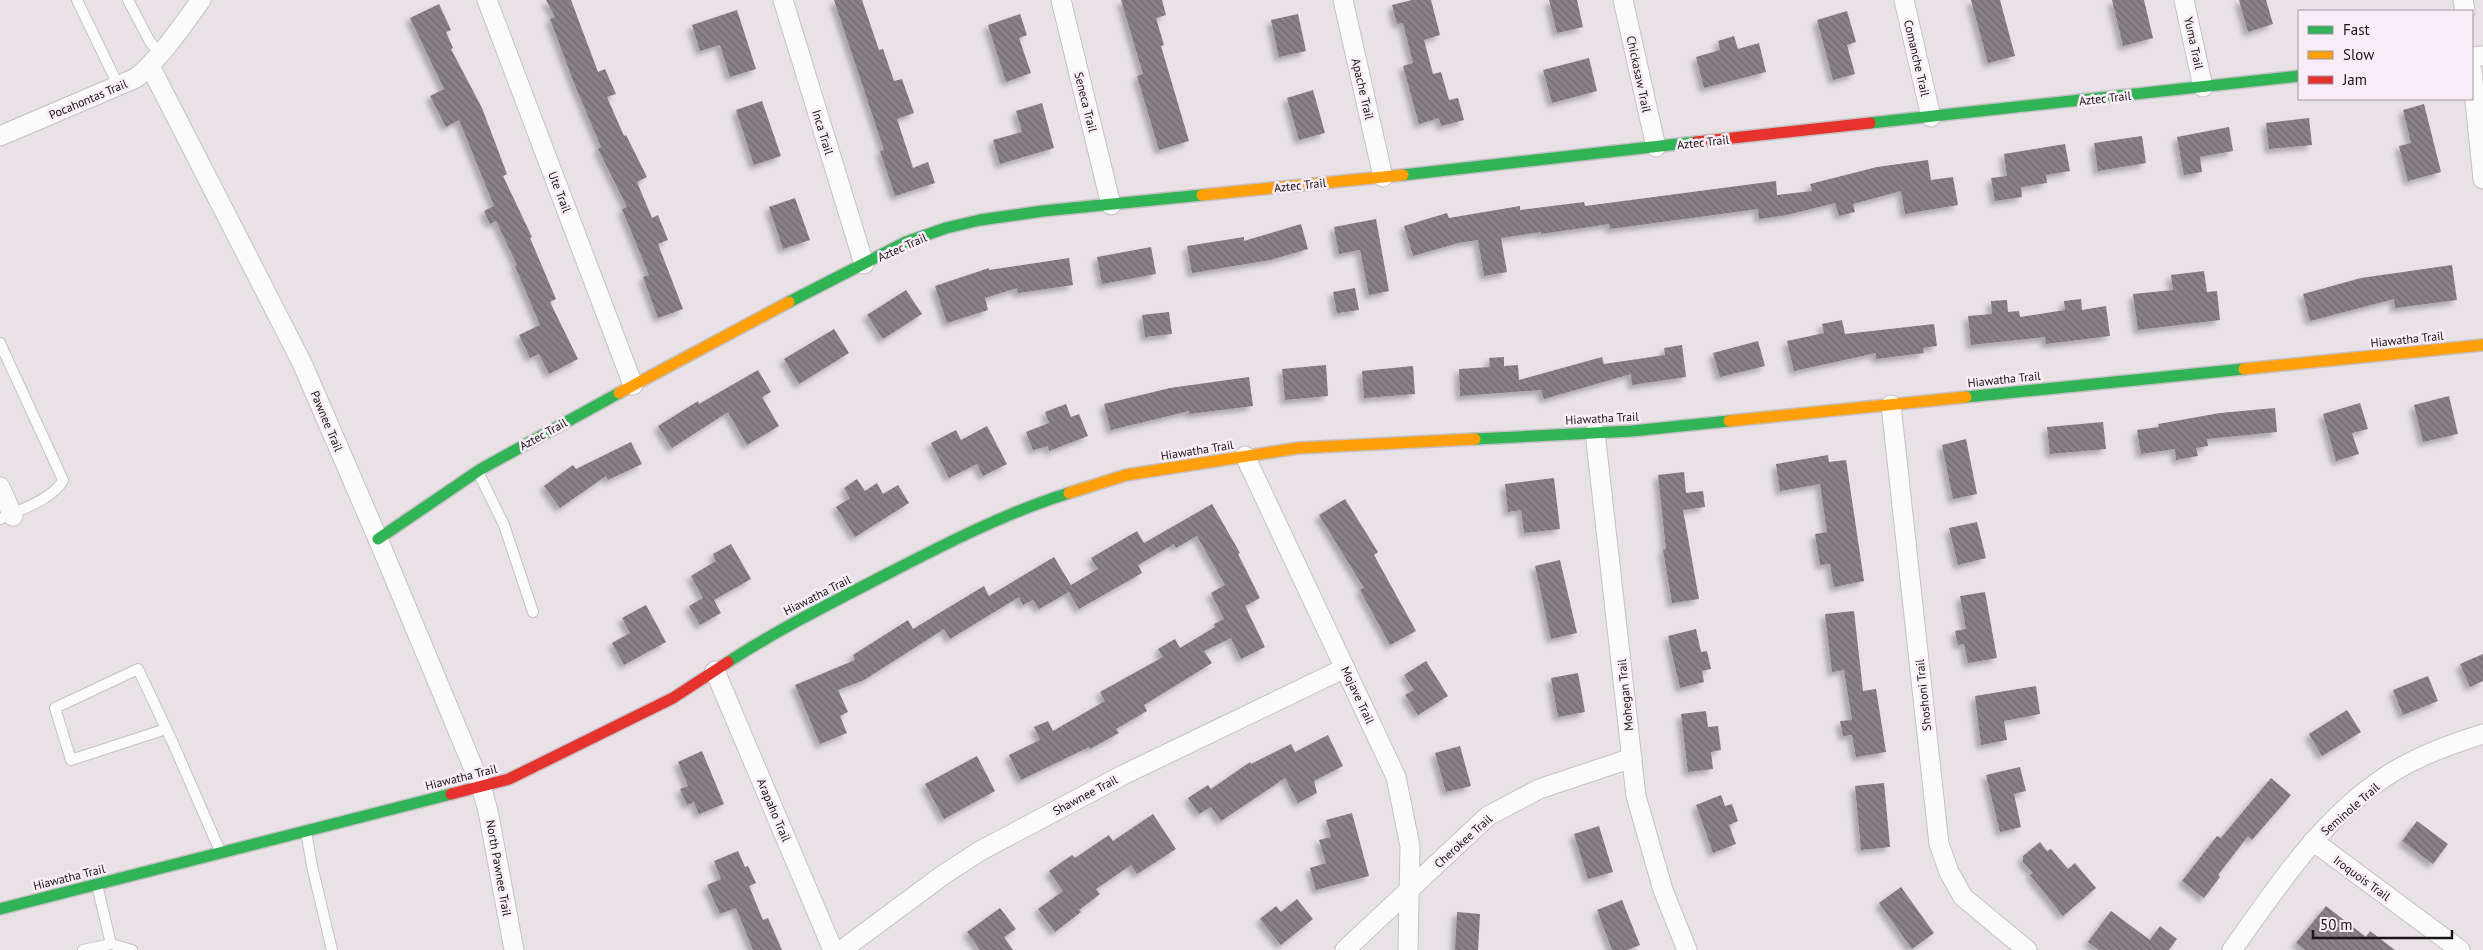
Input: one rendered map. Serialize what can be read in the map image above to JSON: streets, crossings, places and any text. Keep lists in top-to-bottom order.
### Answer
{
  "streets": {
    "street": [
      "Yuma Trail",
      "Comanche Trail",
      "Chickasaw Trail",
      "Apache Trail",
      "Aztec Trail",
      "Pocahontas Trail",
      "Seneca Trail",
      "Inca Trail",
      "Ute Trail",
      "Hiawatha Trail",
      "Pawnee Trail",
      "Mojave Trail",
      "Mohegan Trail",
      "Shoshoni Trail",
      "Shawnee Trail",
      "Seminole Trail",
      "Arapaho Trail",
      "Cherokee Trail",
      "North Pawnee Trail",
      "Iroquois Trail"
    ]
  },
  "crossings": [
    ["Yuma Trail", "Aztec Trail"],
    ["Comanche Trail", "Aztec Trail"],
    ["Chickasaw Trail", "Aztec Trail"],
    ["Apache Trail", "Aztec Trail"],
    ["Aztec Trail", "Seneca Trail"],
    ["Aztec Trail", "Inca Trail"],
    ["Aztec Trail", "Ute Trail"],
    ["Aztec Trail", "Pawnee Trail"],
    ["Pocahontas Trail", "Pawnee Trail"],
    ["Hiawatha Trail", "Pawnee Trail"],
    ["Hiawatha Trail", "Mojave Trail"],
    ["Hiawatha Trail", "Mohegan Trail"],
    ["Hiawatha Trail", "Shoshoni Trail"],
    ["Hiawatha Trail", "Arapaho Trail"],
    ["Hiawatha Trail", "North Pawnee Trail"],
    ["Pawnee Trail", "North Pawnee Trail"],
    ["Mojave Trail", "Shawnee Trail"],
    ["Mojave Trail", "Cherokee Trail"],
    ["Mohegan Trail", "Cherokee Trail"],
    ["Seminole Trail", "Iroquois Trail"]
  ],
  "legend": ["Fast", "Slow", "Jam"],
  "scale_bar": "50 m"
}
